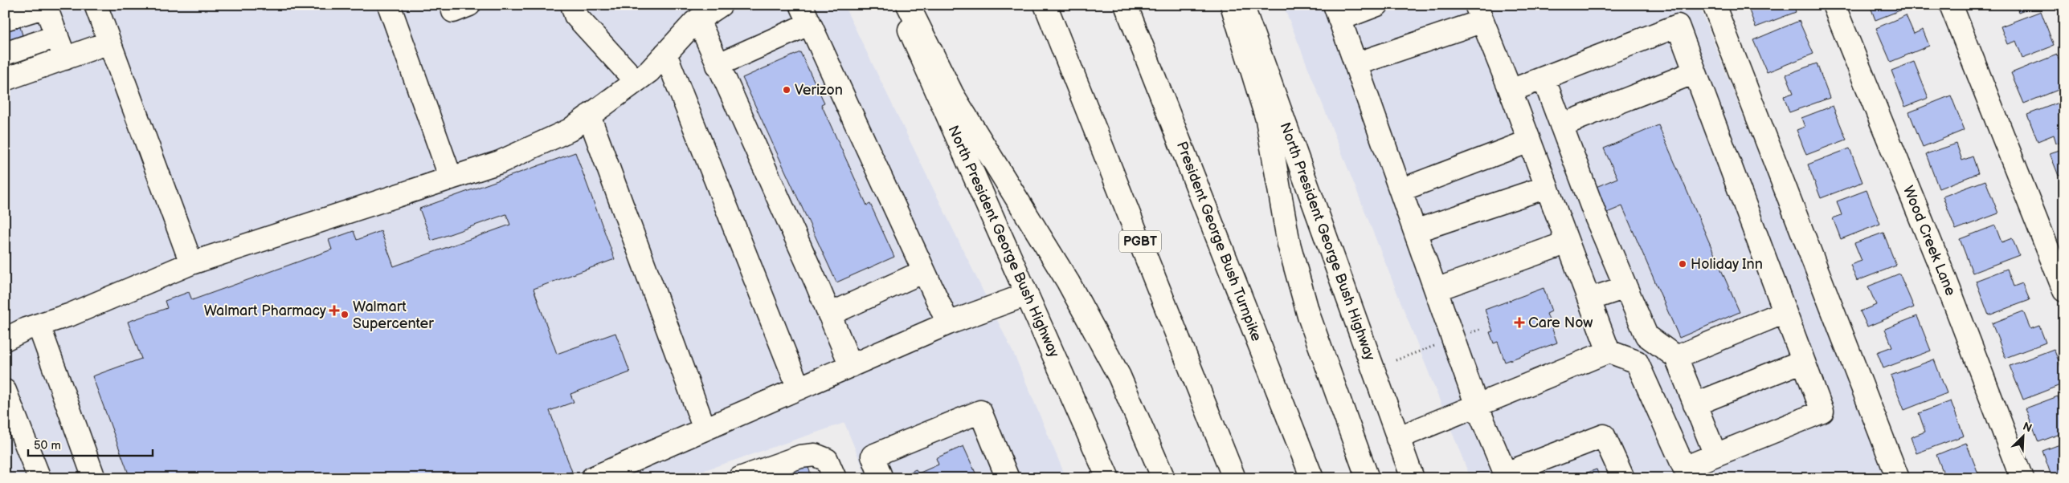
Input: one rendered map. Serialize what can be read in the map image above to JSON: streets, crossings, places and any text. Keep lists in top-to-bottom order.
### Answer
{
  "streets": {
    "main road": [
      "Wood Creek Lane",
      "North President George Bush Highway",
      "PGBT",
      "President George Bush Turnpike"
    ]
  },
  "places": {
    "other": ["Verizon", "Holiday Inn", "Walmart Supercenter"],
    "health": ["Walmart Pharmacy", "Care Now"]
  },
  "scale_bar": "50 m",
  "north": "top right"
}
